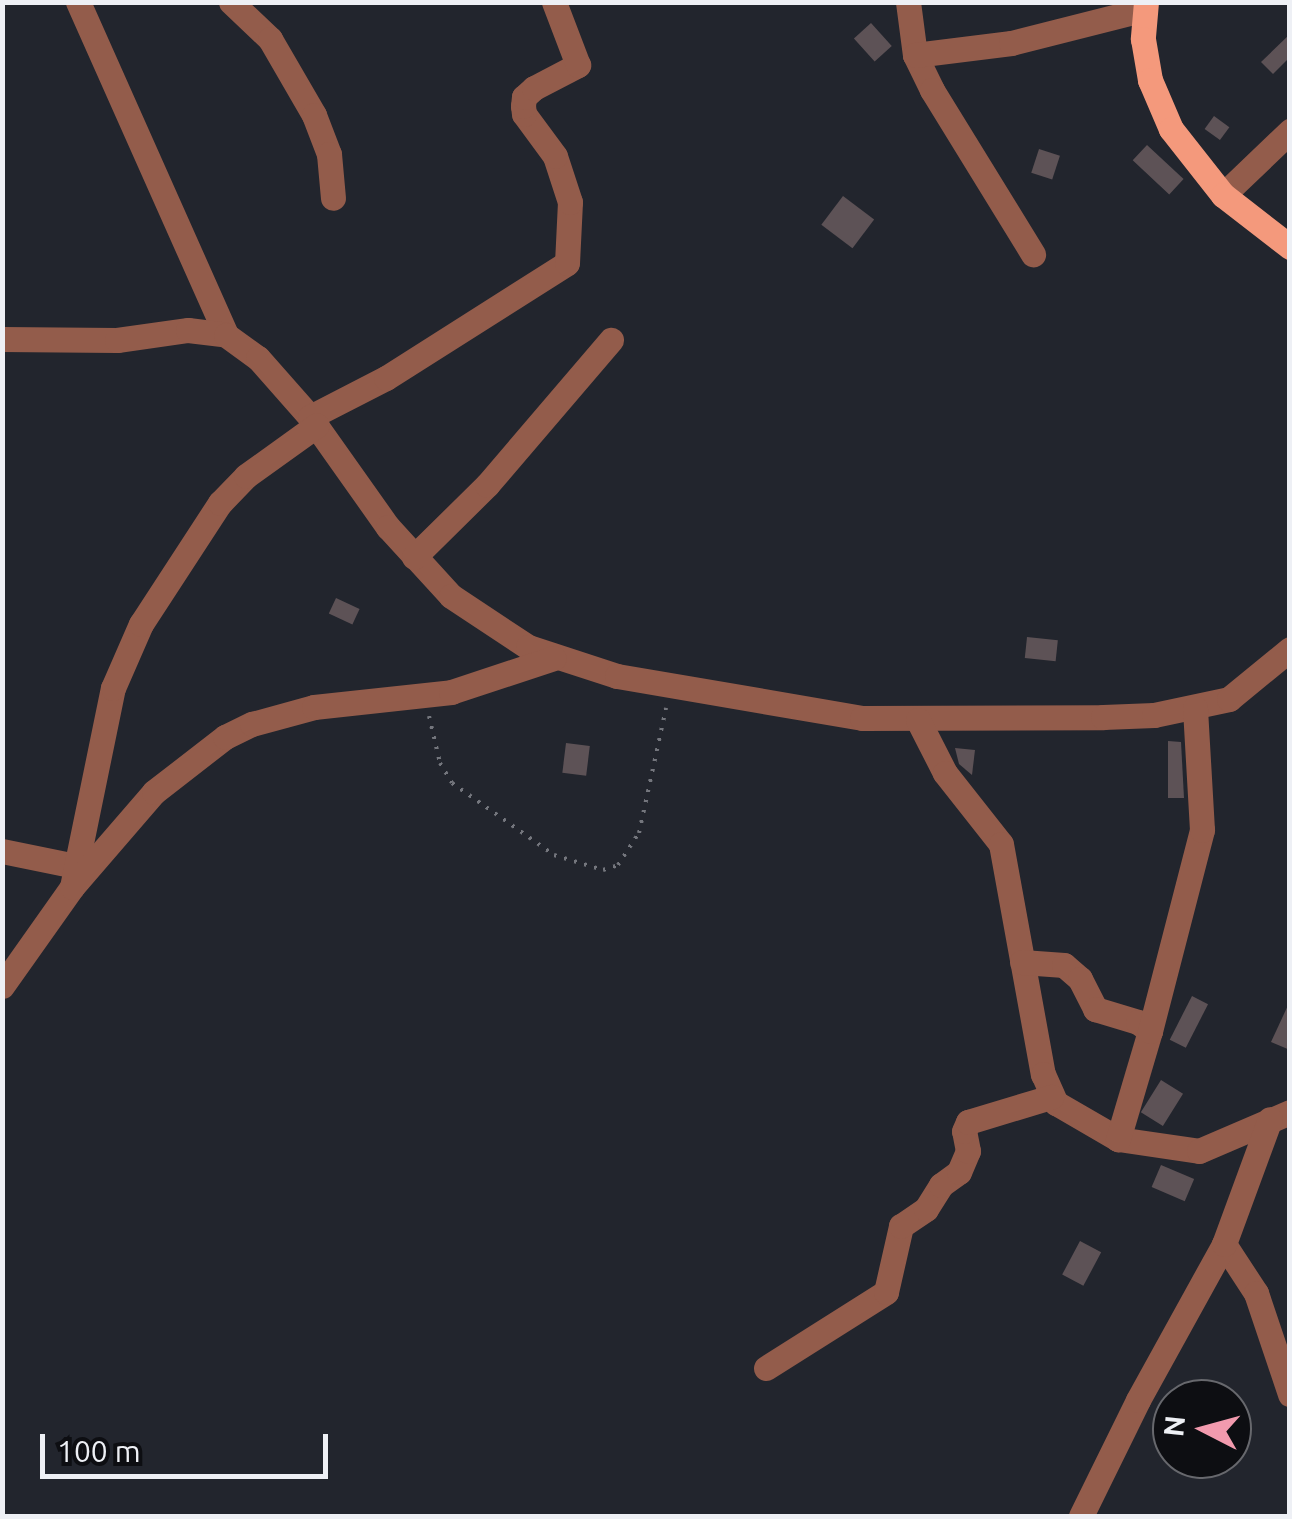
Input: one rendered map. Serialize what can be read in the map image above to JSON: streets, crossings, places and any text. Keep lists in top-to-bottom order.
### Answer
{
  "scale_bar": "100 m",
  "north": "left"
}
